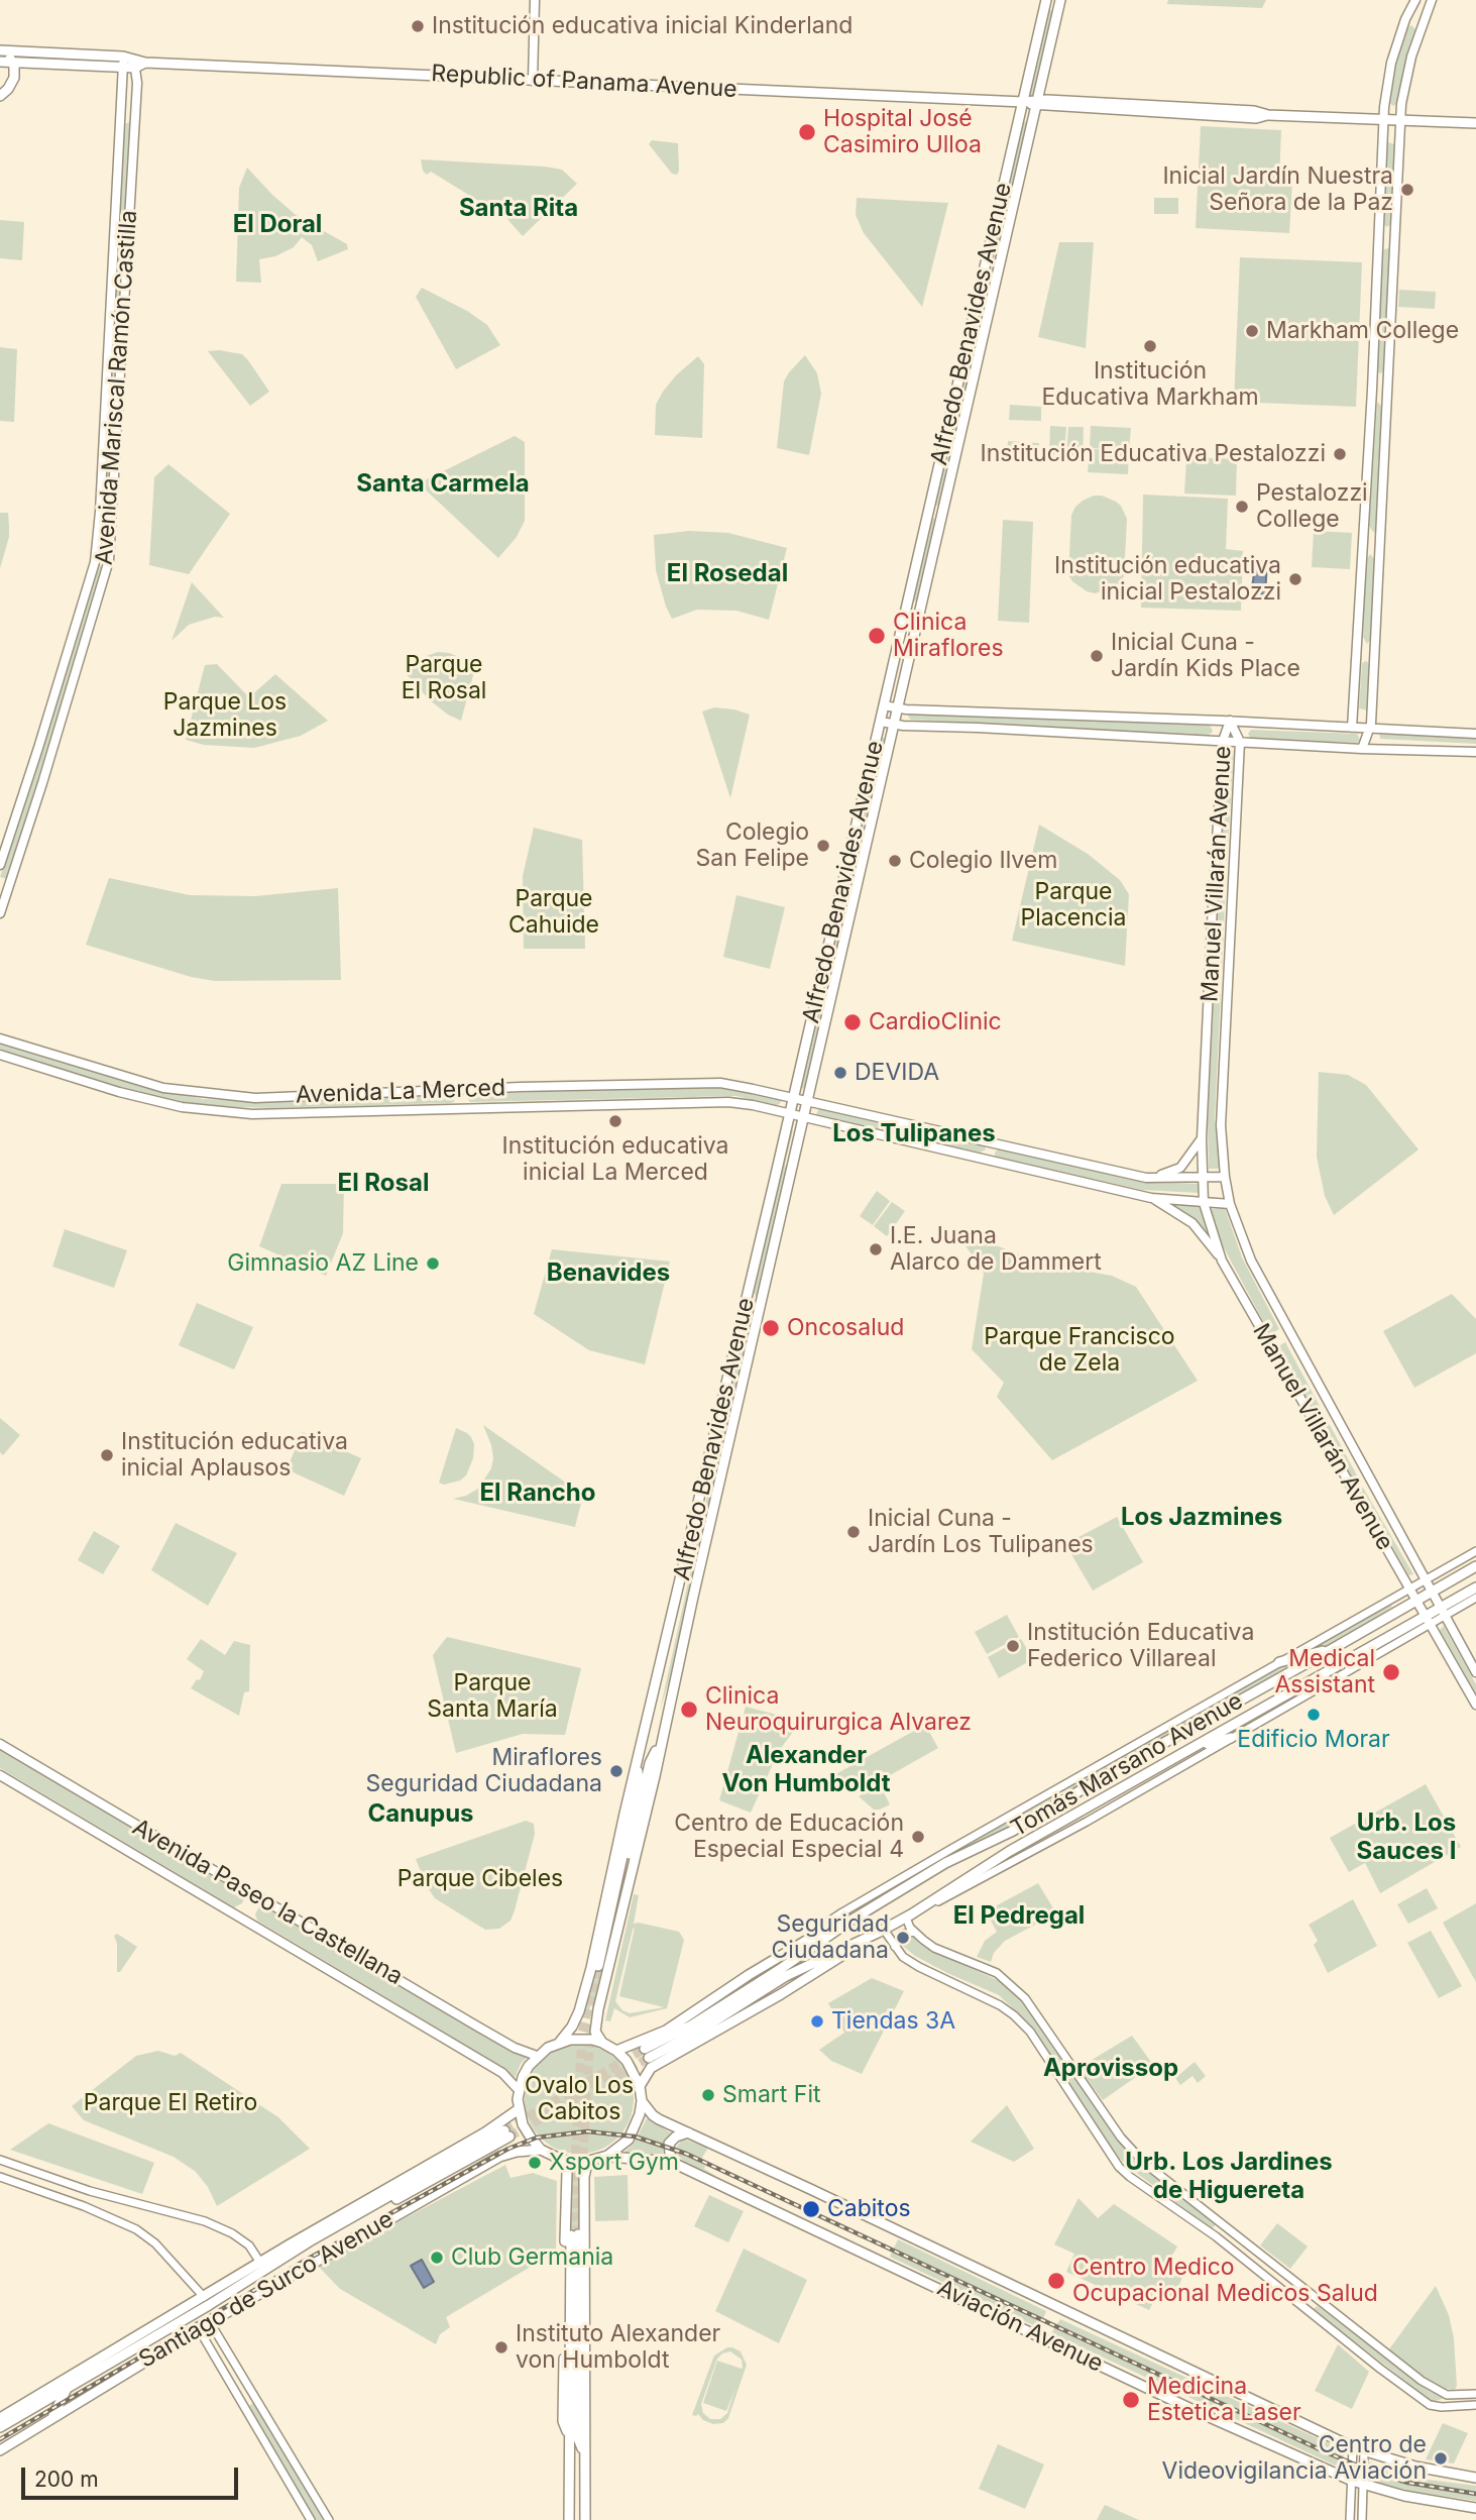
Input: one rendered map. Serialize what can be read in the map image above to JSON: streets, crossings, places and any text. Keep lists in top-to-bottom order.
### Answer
{
  "streets": {
    "main road": [
      "Republic of Panama Avenue",
      "Alfredo Benavides Avenue",
      "Avenida Mariscal Ramón Castilla",
      "Manuel Villarán Avenue",
      "Avenida La Merced",
      "Tomás Marsano Avenue",
      "Avenida Paseo la Castellana",
      "Santiago de Surco Avenue",
      "Aviación Avenue"
    ]
  },
  "crossings": [
    ["Republic of Panama Avenue", "Alfredo Benavides Avenue"],
    ["Republic of Panama Avenue", "Avenida Mariscal Ramón Castilla"],
    ["Alfredo Benavides Avenue", "Avenida La Merced"],
    ["Alfredo Benavides Avenue", "Tomás Marsano Avenue"],
    ["Alfredo Benavides Avenue", "Avenida Paseo la Castellana"],
    ["Alfredo Benavides Avenue", "Santiago de Surco Avenue"],
    ["Alfredo Benavides Avenue", "Aviación Avenue"],
    ["Manuel Villarán Avenue", "Avenida La Merced"],
    ["Manuel Villarán Avenue", "Tomás Marsano Avenue"],
    ["Tomás Marsano Avenue", "Avenida Paseo la Castellana"],
    ["Tomás Marsano Avenue", "Santiago de Surco Avenue"],
    ["Tomás Marsano Avenue", "Aviación Avenue"],
    ["Avenida Paseo la Castellana", "Santiago de Surco Avenue"],
    ["Avenida Paseo la Castellana", "Aviación Avenue"],
    ["Santiago de Surco Avenue", "Aviación Avenue"]
  ],
  "districts": [
    "Santa Rita",
    "El Doral",
    "Santa Carmela",
    "El Rosedal",
    "Los Tulipanes",
    "El Rosal",
    "Benavides",
    "El Rancho",
    "Los Jazmines",
    "Alexander Von Humboldt",
    "Canupus",
    "Urb. Los Sauces I",
    "El Pedregal",
    "Aprovissop",
    "Urb. Los Jardines de Higuereta"
  ],
  "parks": [
    "Parque El Rosal",
    "Parque Los Jazmines",
    "Parque Placencia",
    "Parque Cahuide",
    "Parque Francisco de Zela",
    "Parque Santa María",
    "Parque Cibeles",
    "Ovalo Los Cabitos",
    "Parque El Retiro"
  ],
  "places": [
    "Institución educativa inicial Kinderland",
    "Hospital José Casimiro Ulloa",
    "Inicial Jardín Nuestra Señora de la Paz",
    "Markham College",
    "Institución Educativa Markham",
    "Institución Educativa Pestalozzi",
    "Pestalozzi College",
    "Institución educativa inicial Pestalozzi",
    "Clinica Miraflores",
    "Inicial Cuna - Jardín Kids Place",
    "Colegio San Felipe",
    "Colegio Ilvem",
    "CardioClinic",
    "DEVIDA",
    "Institución educativa inicial La Merced",
    "I.E. Juana Alarco de Dammert",
    "Gimnasio AZ Line",
    "Oncosalud",
    "Institución educativa inicial Aplausos",
    "Inicial Cuna - Jardín Los Tulipanes",
    "Institución Educativa Federico Villareal",
    "Medical Assistant",
    "Clinica Neuroquirurgica Alvarez",
    "Edificio Morar",
    "Miraflores Seguridad Ciudadana",
    "Centro de Educación Especial Especial 4",
    "Seguridad Ciudadana",
    "Tiendas 3A",
    "Smart Fit",
    "Xsport Gym",
    "Cabitos",
    "Club Germania",
    "Centro Medico Ocupacional Medicos Salud",
    "Instituto Alexander von Humboldt",
    "Medicina Estetica Laser",
    "Centro de Videovigilancia Aviación"
  ],
  "scale_bar": "200 m"
}
